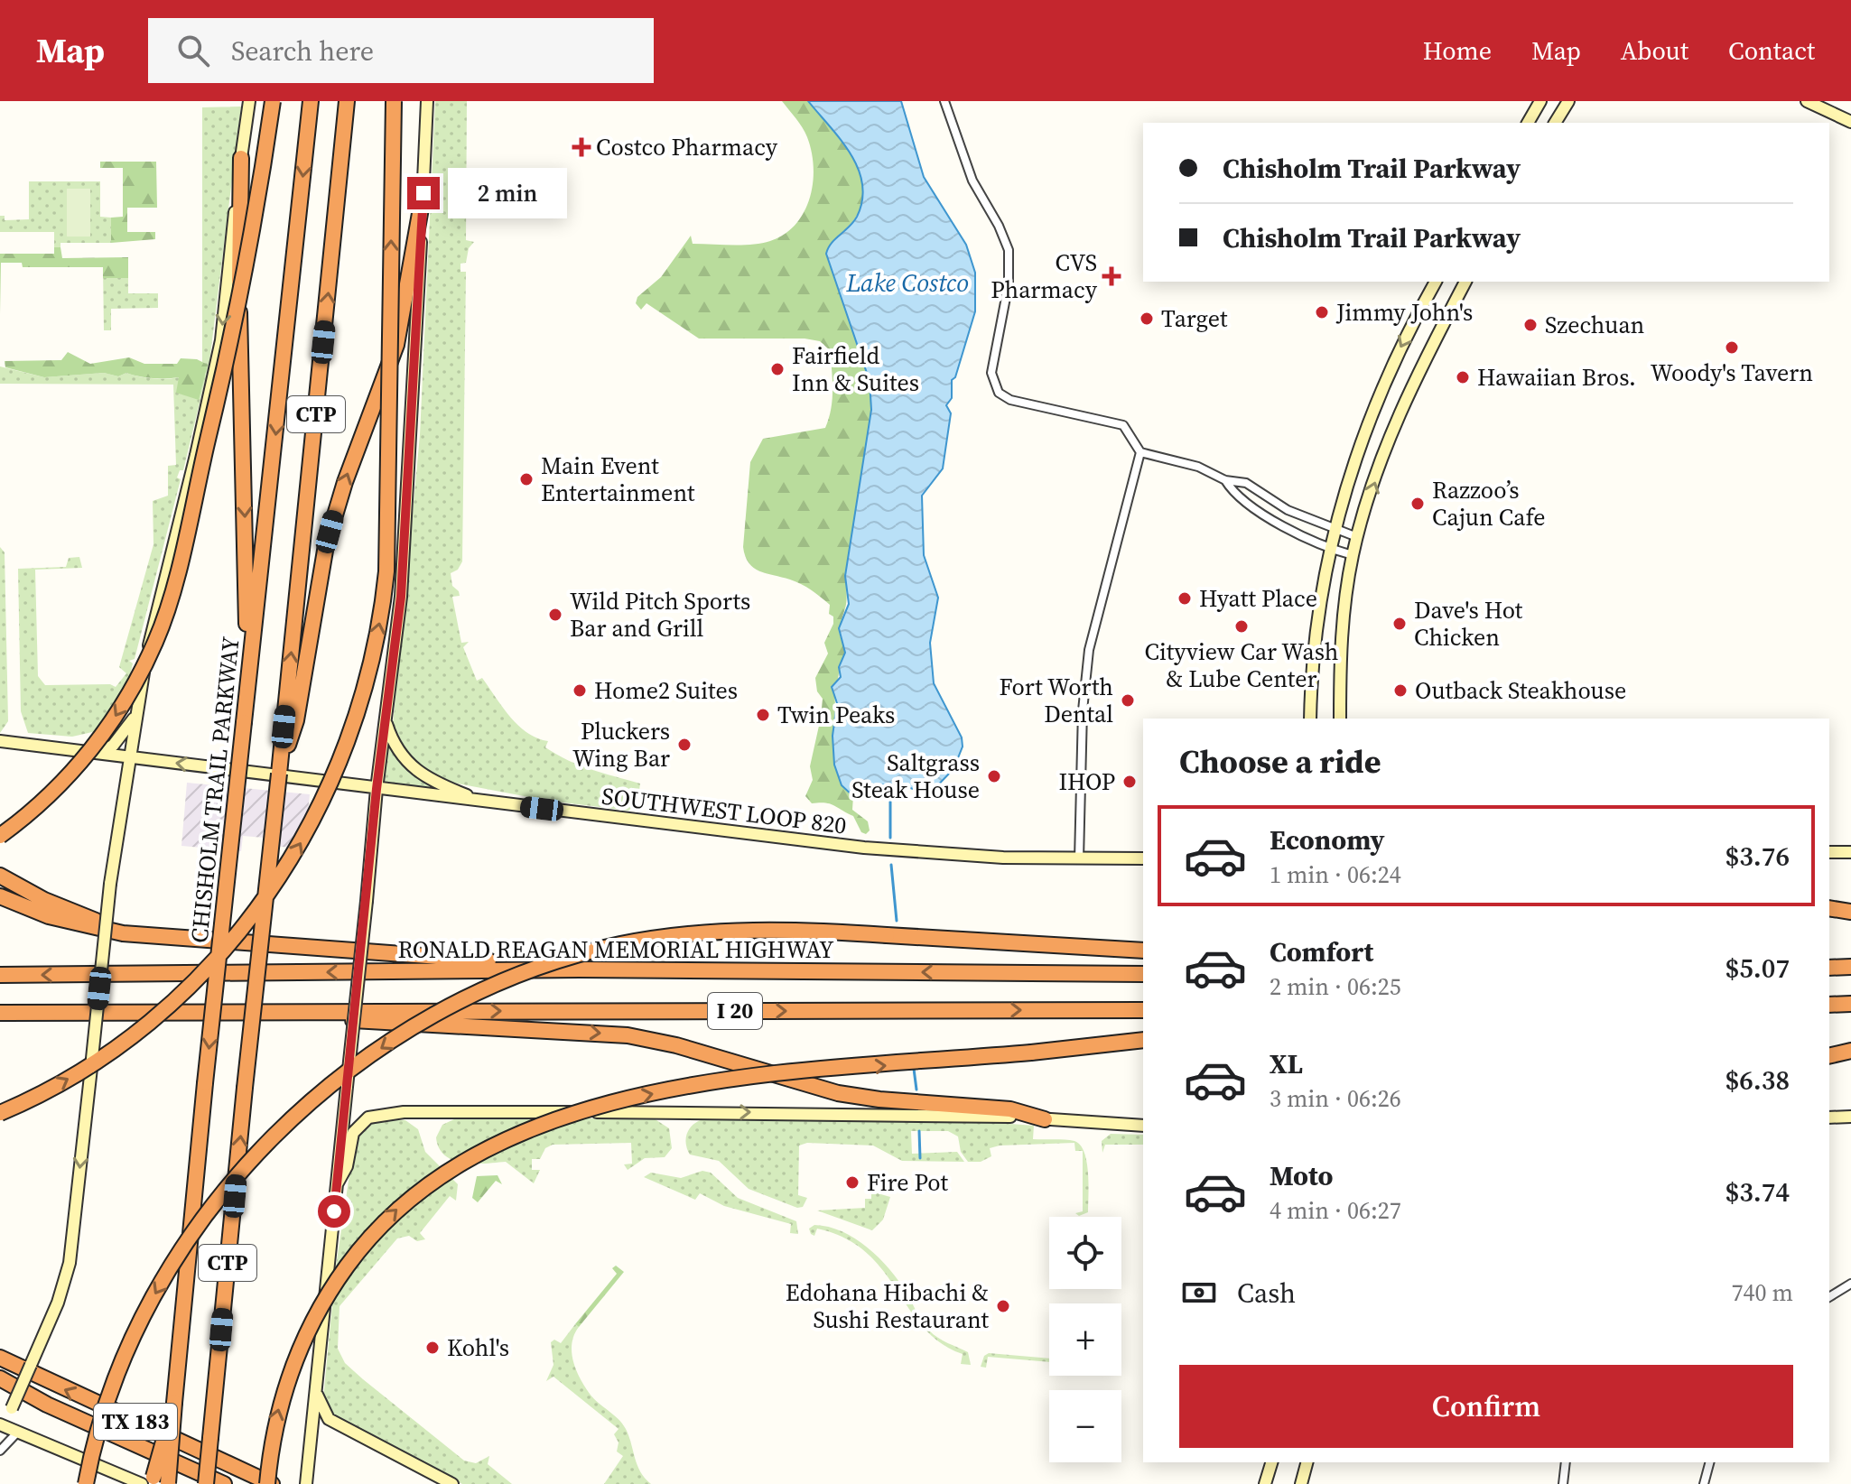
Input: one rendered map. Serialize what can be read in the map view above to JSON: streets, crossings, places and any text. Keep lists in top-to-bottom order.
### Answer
{
  "streets": {
    "highway": [
      "CTP",
      "CHISHOLM TRAIL PARKWAY",
      "RONALD REAGAN MEMORIAL HIGHWAY",
      "I 20",
      "TX 183"
    ],
    "main road": ["SOUTHWEST LOOP 820"]
  },
  "water": ["Lake Costco"],
  "places": {
    "health": ["Costco Pharmacy", "CVS Pharmacy"],
    "other": [
      "Jimmy John's",
      "Target",
      "Szechuan",
      "Woody's Tavern",
      "Fairfield Inn & Suites",
      "Hawaiian Bros.",
      "Main Event Entertainment",
      "Razzoo’s Cajun Cafe",
      "Hyatt Place",
      "Wild Pitch Sports Bar and Grill",
      "Dave's Hot Chicken",
      "Cityview Car Wash & Lube Center",
      "Home2 Suites",
      "Outback Steakhouse",
      "Fort Worth Dental",
      "Twin Peaks",
      "Pluckers Wing Bar",
      "Saltgrass Steak House",
      "IHOP",
      "Fire Pot",
      "Edohana Hibachi & Sushi Restaurant",
      "Kohl's"
    ]
  },
  "page": {
    "header": "Map",
    "search": "Search here",
    "nav": [
      "Home",
      "Map",
      "About",
      "Contact"
    ],
    "banner": ["Chisholm Trail Parkway", "Chisholm Trail Parkway"],
    "bubble": "2 min",
    "heading": "Choose a ride",
    "list": [
      {
        "name": "Economy",
        "note": "1 min · 06:24",
        "value": "$3.76"
      },
      {
        "name": "Comfort",
        "note": "2 min · 06:25",
        "value": "$5.07"
      },
      {
        "name": "XL",
        "note": "3 min · 06:26",
        "value": "$6.38"
      },
      {
        "name": "Moto",
        "note": "4 min · 06:27",
        "value": "$3.74"
      }
    ],
    "map_buttons": ["+", "−"],
    "pay": ["Cash", "740 m"],
    "buttons": "Confirm"
  }
}
